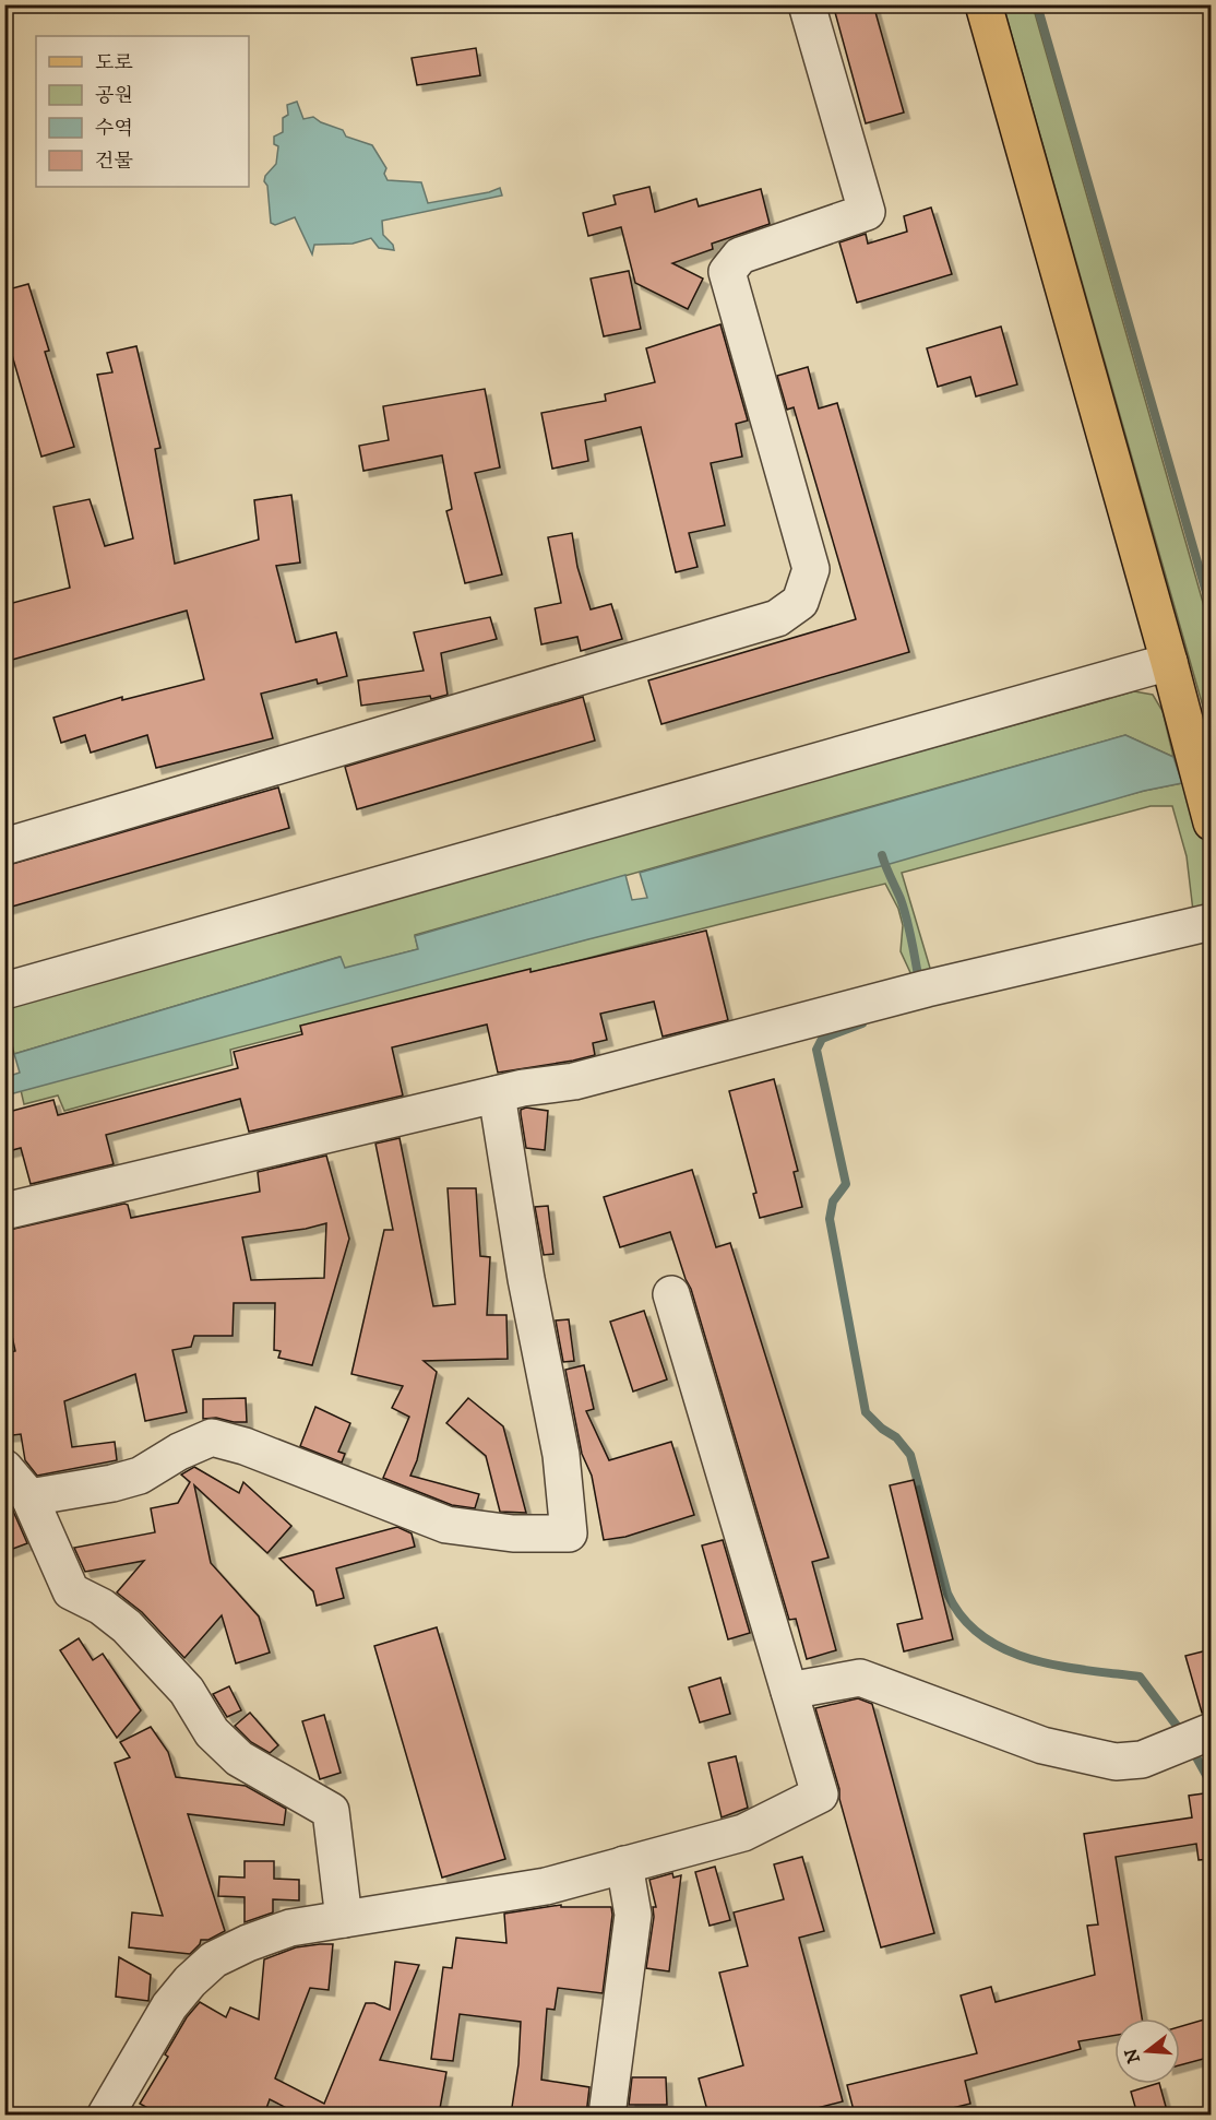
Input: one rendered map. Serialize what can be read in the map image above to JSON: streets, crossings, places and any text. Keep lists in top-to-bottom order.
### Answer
{
  "legend": [
    "도로",
    "공원",
    "수역",
    "건물"
  ],
  "north": "left"
}
